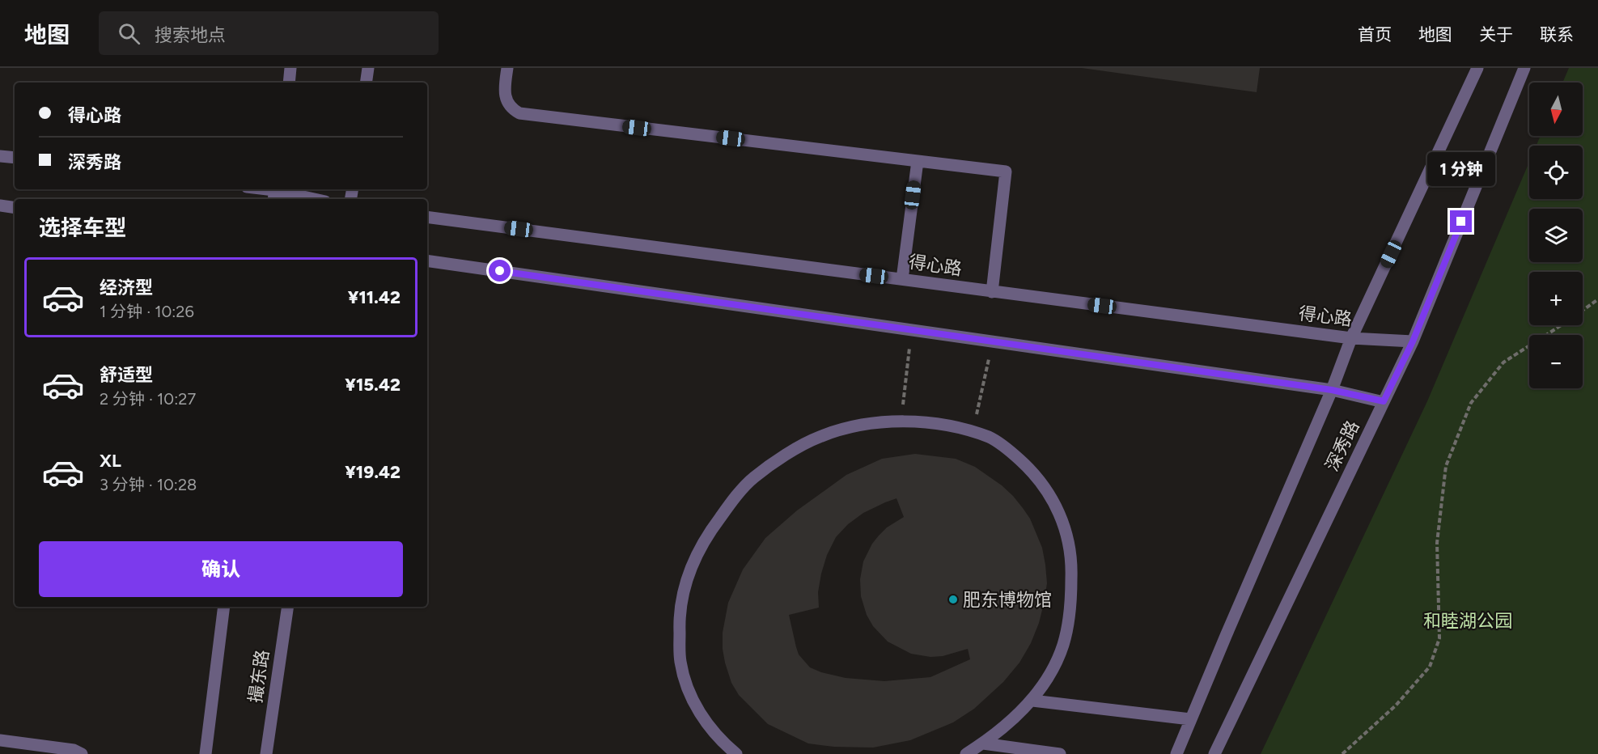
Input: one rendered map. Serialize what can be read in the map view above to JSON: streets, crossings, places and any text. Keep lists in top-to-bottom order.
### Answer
{
  "streets": {
    "street": ["得心路", "深秀路", "撮东路"]
  },
  "crossings": [
    ["得心路", "深秀路"]
  ],
  "parks": ["和睦湖公园"],
  "places": ["肥东博物馆"],
  "north": "bottom",
  "page": {
    "header": "地图",
    "search": "搜索地点",
    "nav": [
      "首页",
      "地图",
      "关于",
      "联系"
    ],
    "map_buttons": ["+", "−"],
    "banner": ["得心路", "深秀路"],
    "bubble": "1 分钟",
    "heading": "选择车型",
    "list": [
      {
        "name": "经济型",
        "note": "1 分钟 · 10:26",
        "value": "¥11.42"
      },
      {
        "name": "舒适型",
        "note": "2 分钟 · 10:27",
        "value": "¥15.42"
      },
      {
        "name": "XL",
        "note": "3 分钟 · 10:28",
        "value": "¥19.42"
      }
    ],
    "buttons": "确认"
  }
}
